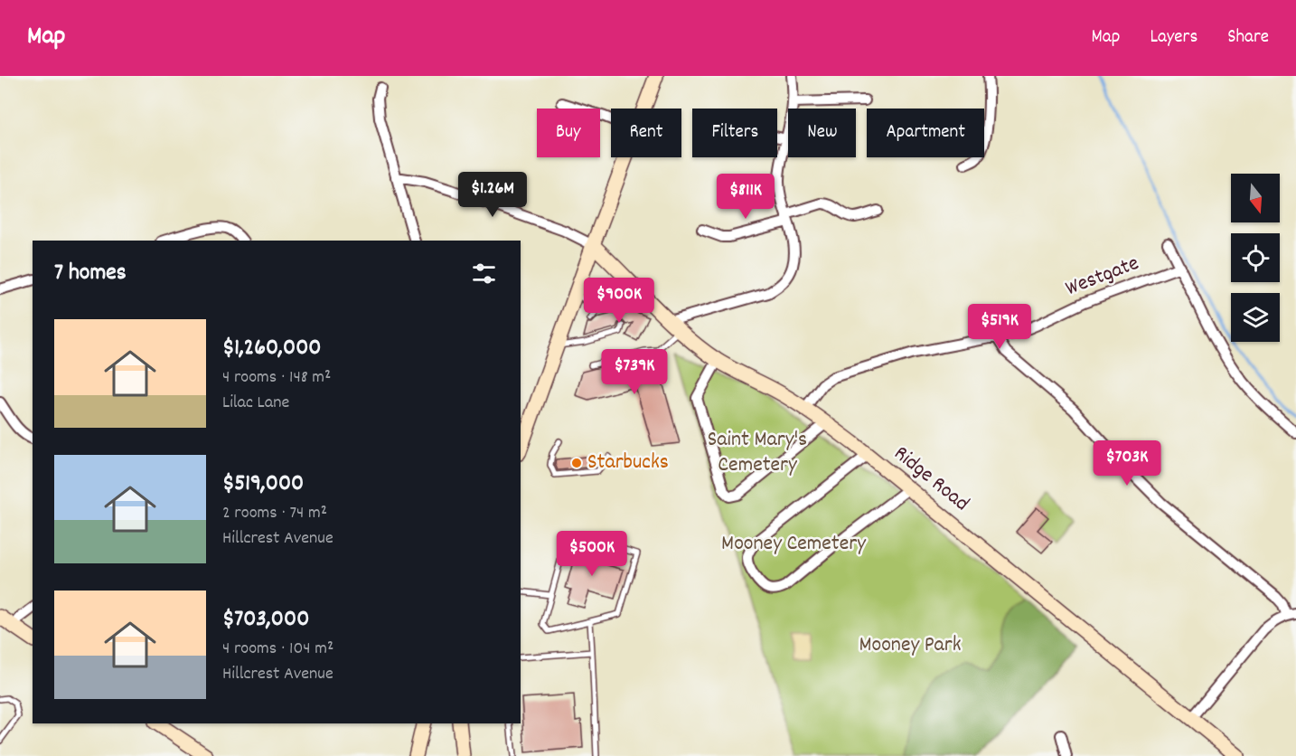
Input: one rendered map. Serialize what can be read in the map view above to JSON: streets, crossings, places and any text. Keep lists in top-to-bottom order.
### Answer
{
  "streets": {
    "street": ["Westgate", "Ridge Road"]
  },
  "crossings": [
    ["Westgate", "Ridge Road"]
  ],
  "parks": ["Saint Mary's Cemetery", "Mooney Cemetery", "Mooney Park"],
  "places": ["Starbucks"],
  "north": "bottom",
  "page": {
    "header": "Map",
    "nav": ["Map", "Layers", "Share"],
    "chip": [
      "Buy",
      "Rent",
      "Filters",
      "New",
      "Apartment"
    ],
    "price": [
      "$1.26M",
      "$811K",
      "$900K",
      "$519K",
      "$739K",
      "$703K",
      "$500K"
    ],
    "heading": "7 homes",
    "list": [
      {
        "name": "$1,260,000",
        "note": "4 rooms · 148 m² · Lilac Lane"
      },
      {
        "name": "$519,000",
        "note": "2 rooms · 74 m² · Hillcrest Avenue"
      },
      {
        "name": "$703,000",
        "note": "4 rooms · 104 m² · Hillcrest Avenue"
      }
    ]
  }
}
